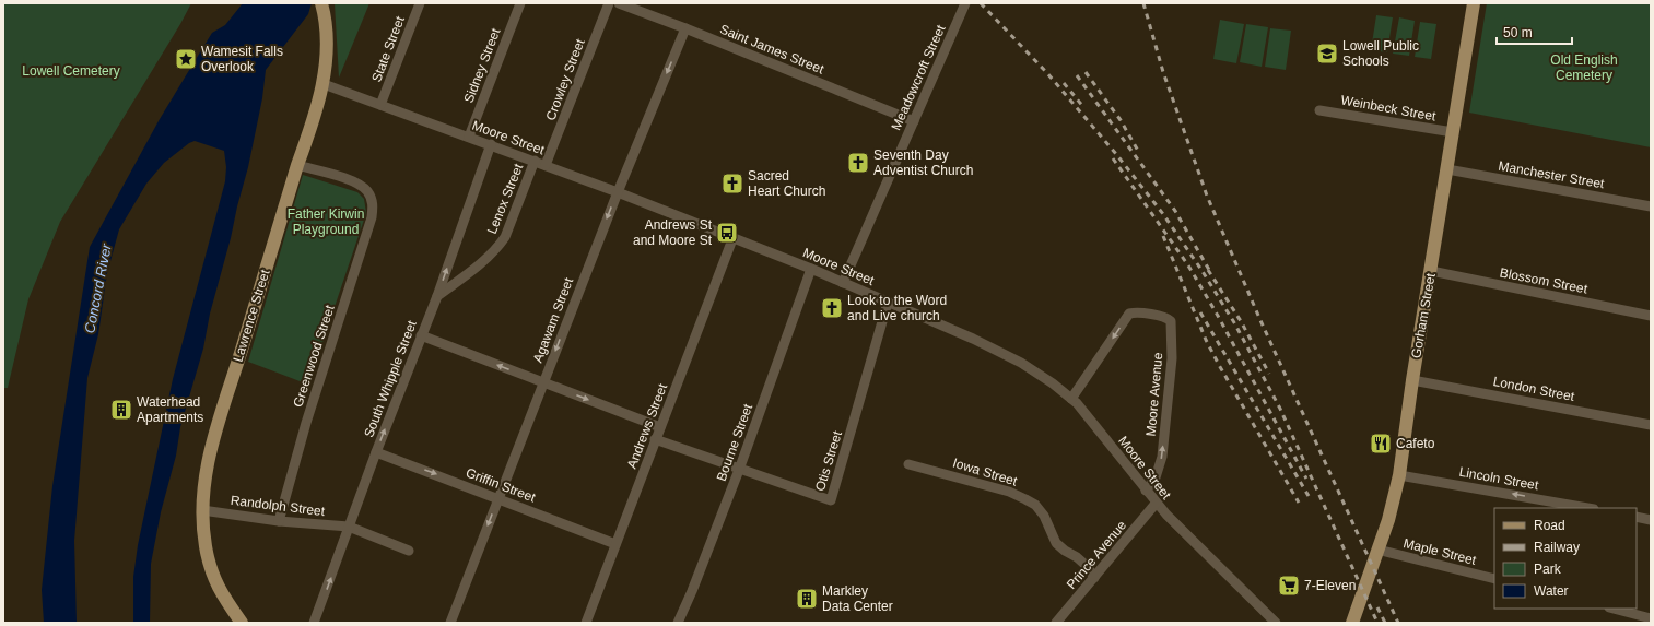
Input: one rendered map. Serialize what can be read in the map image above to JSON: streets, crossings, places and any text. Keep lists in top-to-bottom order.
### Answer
{
  "streets": {
    "main road": ["Lawrence Street", "Gorham Street"],
    "street": [
      "State Street",
      "Saint James Street",
      "Sidney Street",
      "Meadowcroft Street",
      "Crowley Street",
      "Weinbeck Street",
      "Moore Street",
      "Manchester Street",
      "Lenox Street",
      "Blossom Street",
      "Agawam Street",
      "Greenwood Street",
      "South Whipple Street",
      "London Street",
      "Moore Avenue",
      "Andrews Street",
      "Bourne Street",
      "Otis Street",
      "Iowa Street",
      "Lincoln Street",
      "Griffin Street",
      "Randolph Street",
      "Maple Street",
      "Prince Avenue"
    ]
  },
  "crossings": [
    ["State Street", "Moore Street"],
    ["Saint James Street", "Meadowcroft Street"],
    ["Saint James Street", "Agawam Street"],
    ["Sidney Street", "Moore Street"],
    ["Meadowcroft Street", "Moore Street"],
    ["Crowley Street", "Moore Street"],
    ["Weinbeck Street", "Gorham Street"],
    ["Moore Street", "Lenox Street"],
    ["Moore Street", "Lawrence Street"],
    ["Moore Street", "Agawam Street"],
    ["Moore Street", "South Whipple Street"],
    ["Moore Street", "Moore Avenue"],
    ["Moore Street", "Andrews Street"],
    ["Moore Street", "Bourne Street"],
    ["Moore Street", "Otis Street"],
    ["Moore Street", "Prince Avenue"],
    ["Manchester Street", "Gorham Street"],
    ["Lenox Street", "South Whipple Street"],
    ["Blossom Street", "Gorham Street"],
    ["Lawrence Street", "Greenwood Street"],
    ["Lawrence Street", "Randolph Street"],
    ["Gorham Street", "London Street"],
    ["Gorham Street", "Lincoln Street"],
    ["Gorham Street", "Maple Street"],
    ["Agawam Street", "Griffin Street"],
    ["Greenwood Street", "Randolph Street"],
    ["South Whipple Street", "Griffin Street"],
    ["South Whipple Street", "Randolph Street"],
    ["Andrews Street", "Otis Street"],
    ["Andrews Street", "Griffin Street"],
    ["Bourne Street", "Otis Street"],
    ["Iowa Street", "Prince Avenue"]
  ],
  "one_way": [
    "Agawam Street",
    "South Whipple Street",
    "Lincoln Street",
    "Griffin Street"
  ],
  "water": ["Concord River"],
  "parks": ["Old English Cemetery", "Lowell Cemetery", "Father Kirwin Playground"],
  "places": {
    "school or university": ["Lowell Public Schools"],
    "place": ["Wamesit Falls Overlook"],
    "church": ["Seventh Day Adventist Church", "Sacred Heart Church", "Look to the Word and Live church"],
    "bus stop": ["Andrews St and Moore St"],
    "building": ["Waterhead Apartments", "Markley Data Center"],
    "restaurant": ["Cafeto"],
    "supermarket": ["7-Eleven"]
  },
  "legend": [
    "Road",
    "Railway",
    "Park",
    "Water"
  ],
  "scale_bar": "50 m"
}
